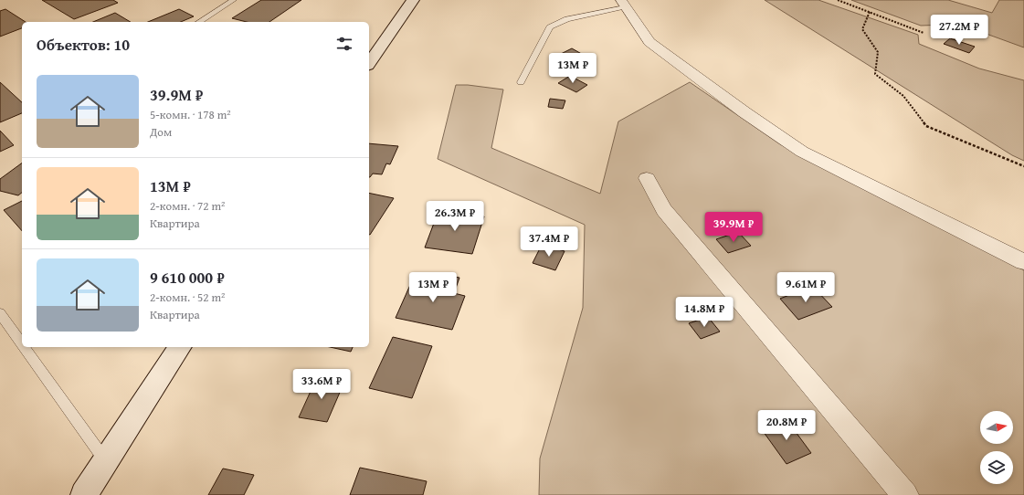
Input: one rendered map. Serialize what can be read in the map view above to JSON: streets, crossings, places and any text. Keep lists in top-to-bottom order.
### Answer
{
  "north": "right",
  "page": {
    "price": [
      "27.2M ₽",
      "13M ₽",
      "26.3M ₽",
      "39.9M ₽",
      "37.4M ₽",
      "13M ₽",
      "9.61M ₽",
      "14.8M ₽",
      "33.6M ₽",
      "20.8M ₽"
    ],
    "heading": "Объектов: 10",
    "list": [
      {
        "name": "39.9M ₽",
        "note": "5-комн. · 178 m² · Дом"
      },
      {
        "name": "13M ₽",
        "note": "2-комн. · 72 m² · Квартира"
      },
      {
        "name": "9 610 000 ₽",
        "note": "2-комн. · 52 m² · Квартира"
      }
    ]
  }
}
